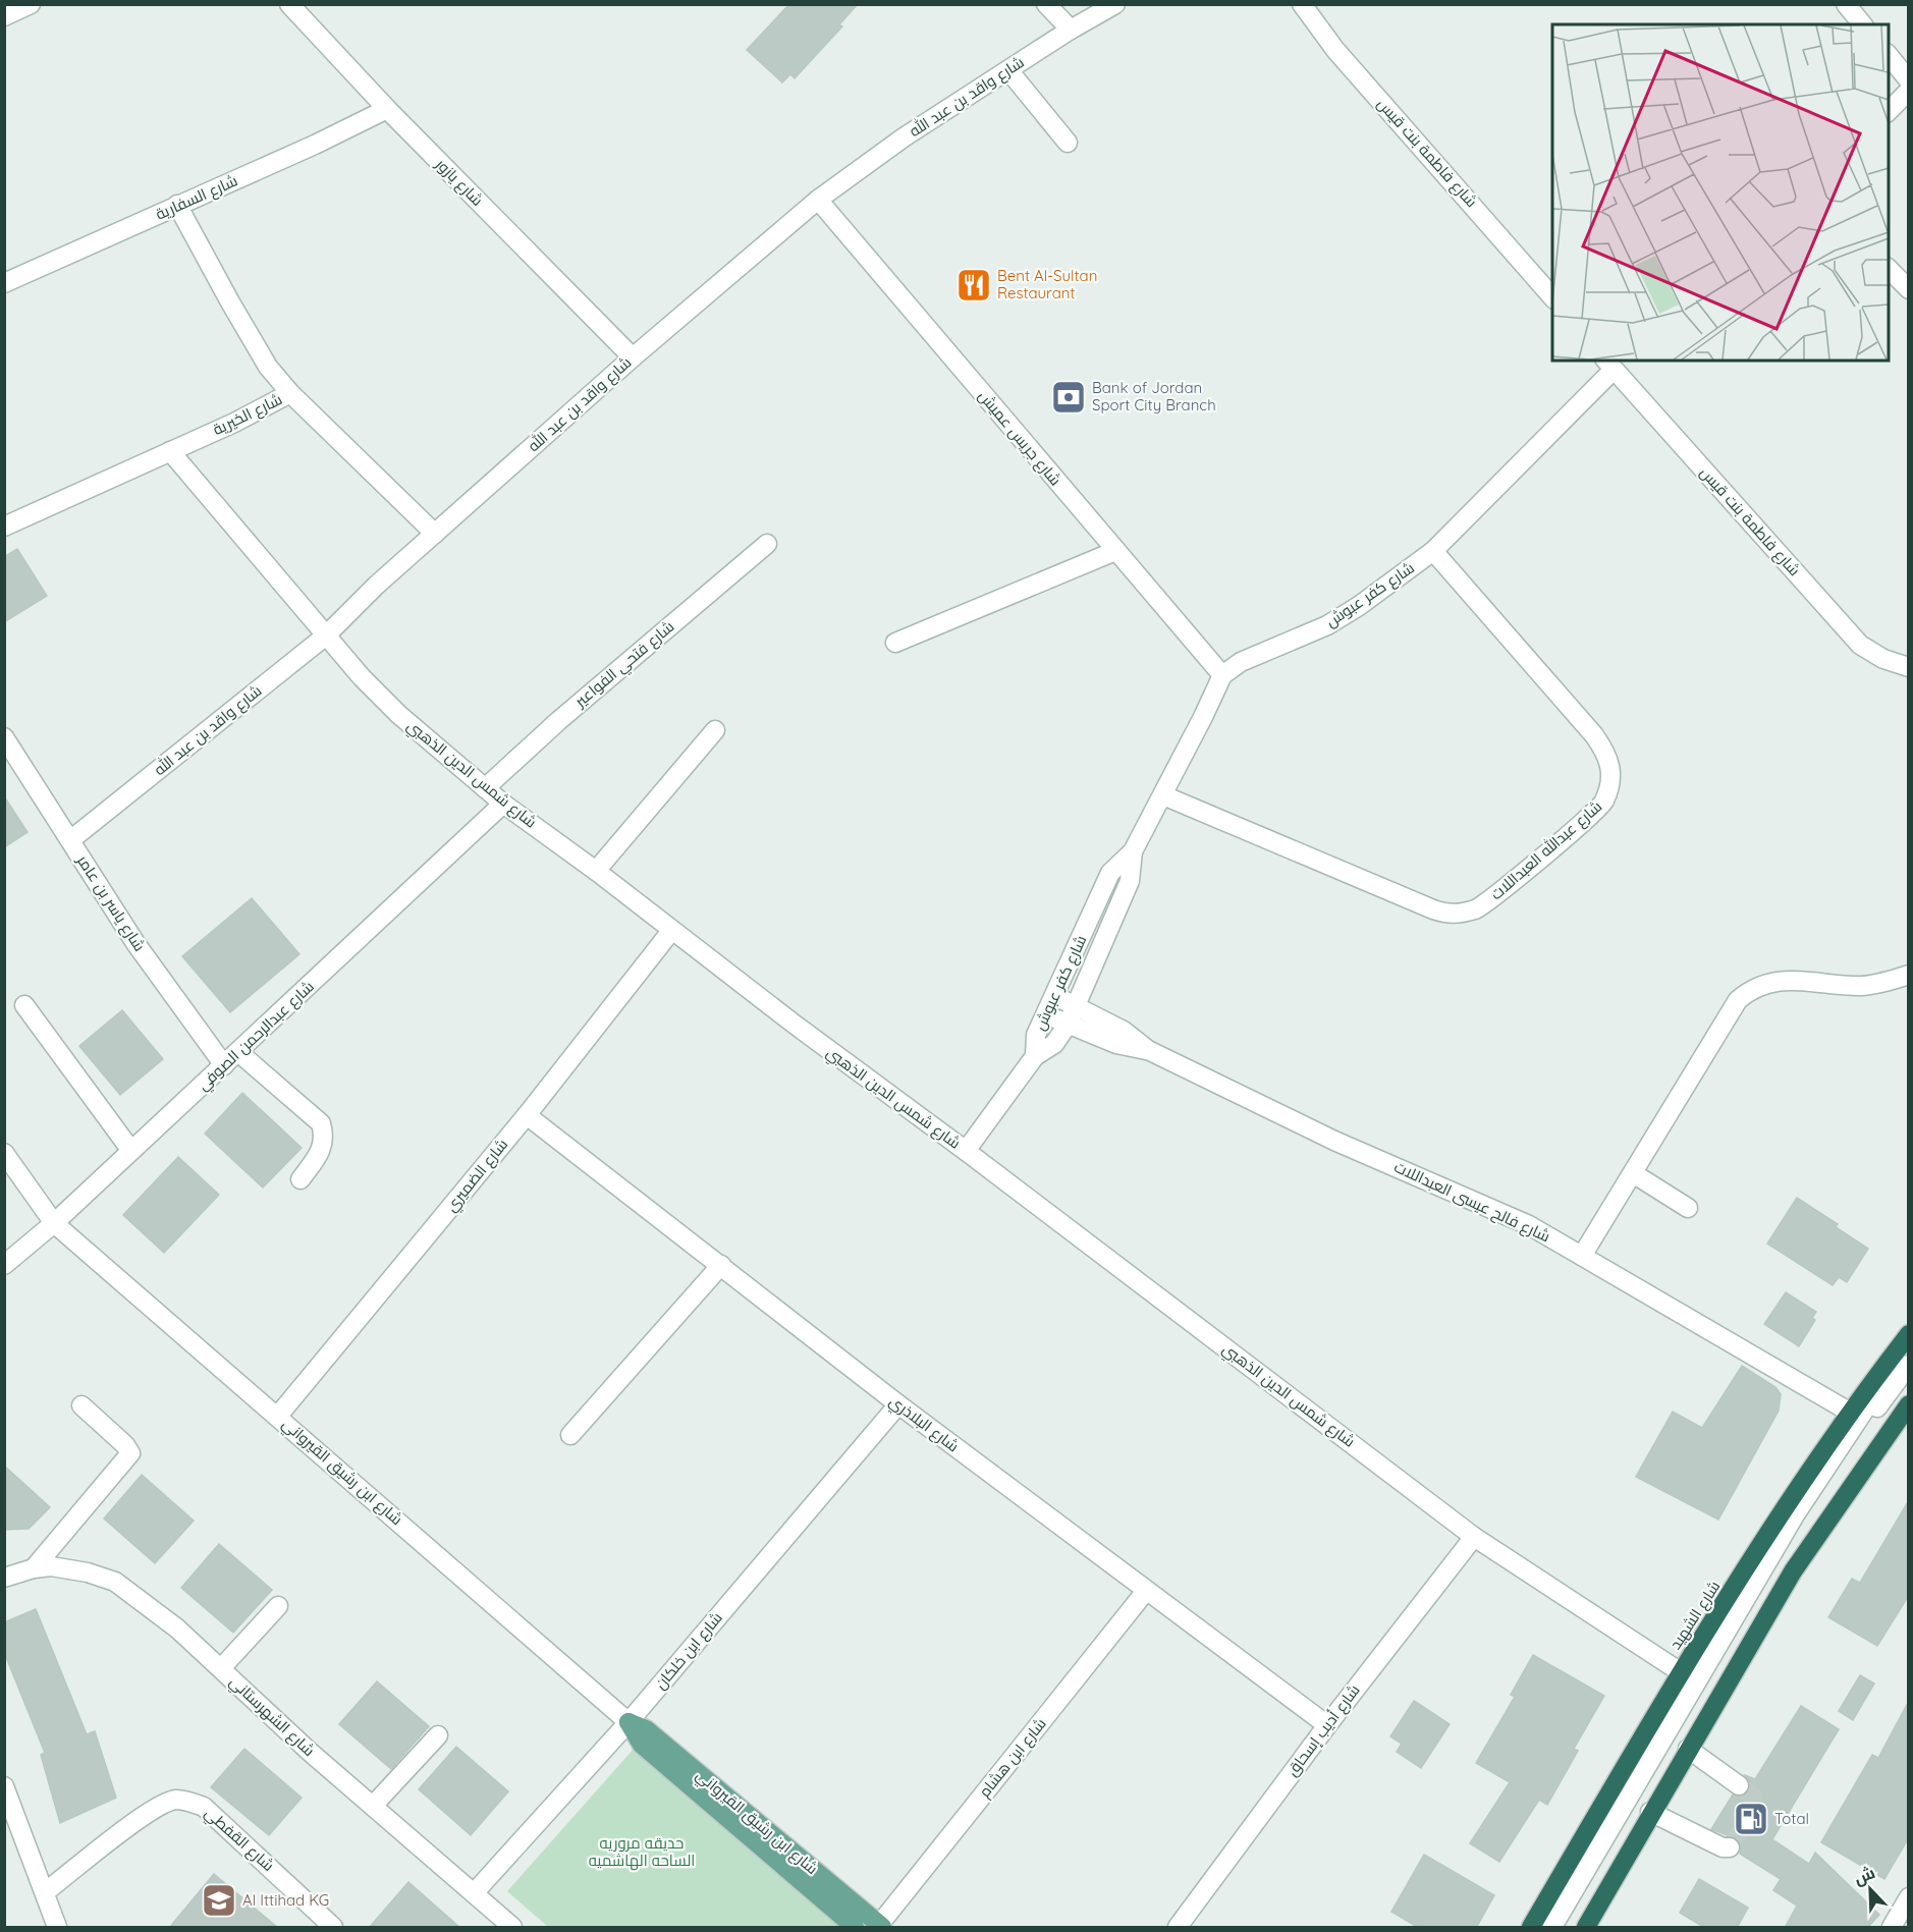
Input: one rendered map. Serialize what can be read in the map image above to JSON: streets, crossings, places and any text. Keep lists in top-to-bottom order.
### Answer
{
  "streets": {
    "highway": ["شارع الشهيد"],
    "main road": ["شارع ابن رشيق القيرواني"],
    "street": [
      "شارع واقد بن عبد الله",
      "شارع فاطمة بنت قيس",
      "شارع يازور",
      "شارع السفارية",
      "شارع الخيرية",
      "شارع جريس عميش",
      "شارع كفر عبوش",
      "شارع فتحي الفواعير",
      "شارع شمس الدين الذهبي",
      "شارع عبدالله العبداللات",
      "شارع ياسر بن عامر",
      "شارع عبدالرحمن الصوفي",
      "شارع الضميري",
      "شارع فالح عيسى العبداللات",
      "شارع البلاذري",
      "شارع ابن خلكان",
      "شارع الشهرستاني",
      "شارع أديب إسحاق",
      "شارع ابن هشام",
      "شارع القفطي"
    ]
  },
  "crossings": [
    ["شارع واقد بن عبد الله", "شارع يازور"],
    ["شارع واقد بن عبد الله", "شارع جريس عميش"],
    ["شارع واقد بن عبد الله", "شارع شمس الدين الذهبي"],
    ["شارع واقد بن عبد الله", "شارع ياسر بن عامر"],
    ["شارع فاطمة بنت قيس", "شارع كفر عبوش"],
    ["شارع يازور", "شارع السفارية"],
    ["شارع السفارية", "شارع الخيرية"],
    ["شارع الخيرية", "شارع شمس الدين الذهبي"],
    ["شارع جريس عميش", "شارع كفر عبوش"],
    ["شارع كفر عبوش", "شارع شمس الدين الذهبي"],
    ["شارع كفر عبوش", "شارع عبدالله العبداللات"],
    ["شارع كفر عبوش", "شارع فالح عيسى العبداللات"],
    ["شارع فتحي الفواعير", "شارع شمس الدين الذهبي"],
    ["شارع شمس الدين الذهبي", "شارع عبدالرحمن الصوفي"],
    ["شارع شمس الدين الذهبي", "شارع الضميري"],
    ["شارع شمس الدين الذهبي", "شارع الشهيد"],
    ["شارع شمس الدين الذهبي", "شارع أديب إسحاق"],
    ["شارع ياسر بن عامر", "شارع عبدالرحمن الصوفي"],
    ["شارع عبدالرحمن الصوفي", "شارع ابن رشيق القيرواني"],
    ["شارع الضميري", "شارع البلاذري"],
    ["شارع الضميري", "شارع ابن رشيق القيرواني"],
    ["شارع فالح عيسى العبداللات", "شارع الشهيد"],
    ["شارع البلاذري", "شارع ابن خلكان"],
    ["شارع البلاذري", "شارع أديب إسحاق"],
    ["شارع البلاذري", "شارع ابن هشام"],
    ["شارع ابن رشيق القيرواني", "شارع ابن خلكان"],
    ["شارع ابن رشيق القيرواني", "شارع ابن هشام"],
    ["شارع ابن خلكان", "شارع الشهرستاني"]
  ],
  "parks": ["حديقه مروريه الساحه الهاشميه"],
  "places": {
    "restaurant": ["Bent Al-Sultan Restaurant"],
    "bank": ["Bank of Jordan Sport City Branch"],
    "fuel station": ["Total"],
    "school or university": ["Al Ittihad KG"]
  },
  "north": "top left"
}
